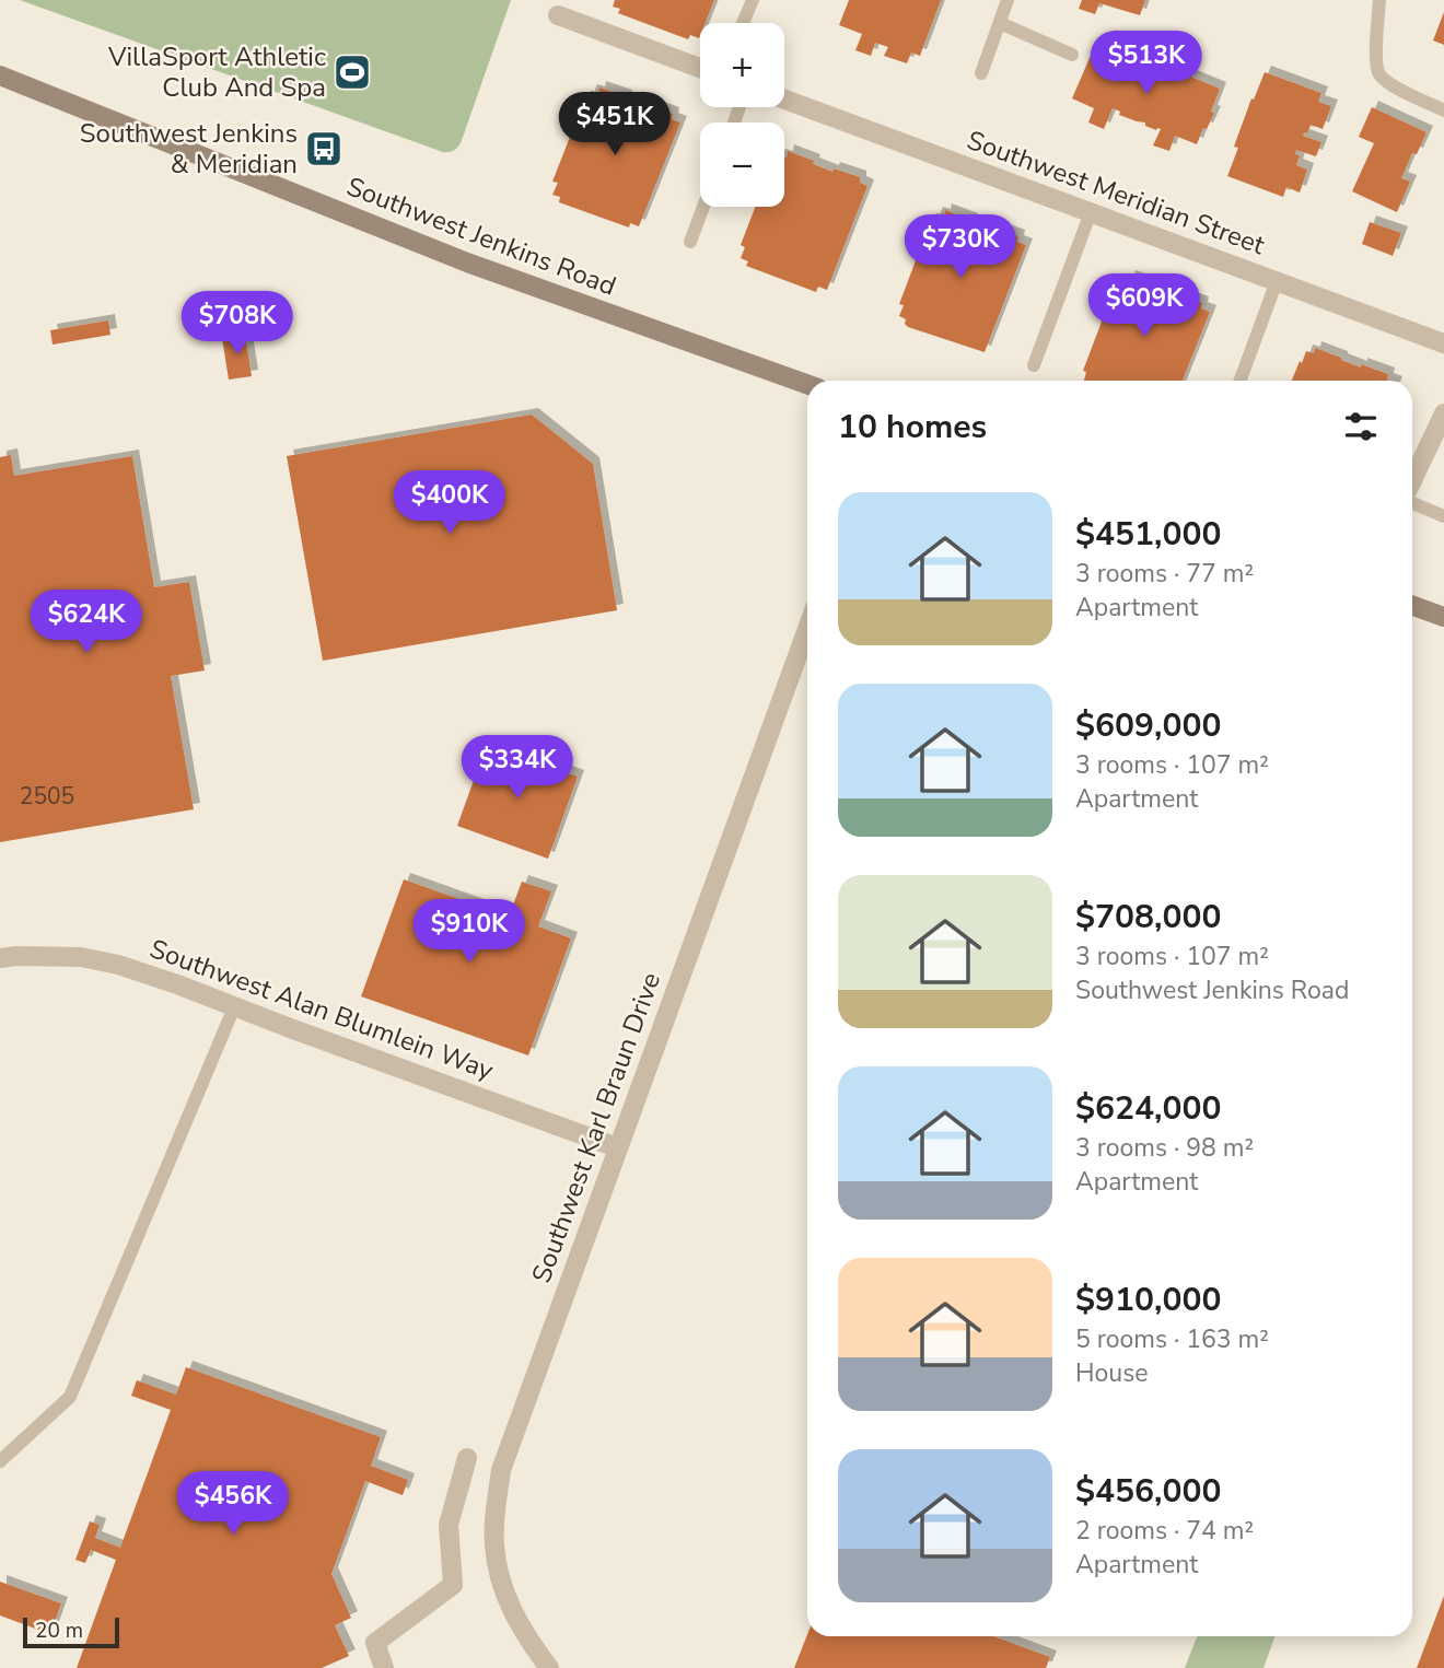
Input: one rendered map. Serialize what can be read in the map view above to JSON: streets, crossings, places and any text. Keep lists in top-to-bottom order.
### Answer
{
  "streets": {
    "main road": ["Southwest Jenkins Road"],
    "street": ["Southwest Meridian Street", "Southwest Alan Blumlein Way", "Southwest Karl Braun Drive"]
  },
  "crossings": [
    ["Southwest Alan Blumlein Way", "Southwest Karl Braun Drive"]
  ],
  "places": {
    "sports": ["VillaSport Athletic Club And Spa"],
    "bus stop": ["Southwest Jenkins & Meridian"]
  },
  "house_numbers": ["2505"],
  "scale_bar": "20 m",
  "page": {
    "map_buttons": ["+", "−"],
    "price": [
      "$513K",
      "$451K",
      "$730K",
      "$609K",
      "$708K",
      "$400K",
      "$624K",
      "$334K",
      "$910K",
      "$456K"
    ],
    "heading": "10 homes",
    "list": [
      {
        "name": "$451,000",
        "note": "3 rooms · 77 m² · Apartment"
      },
      {
        "name": "$609,000",
        "note": "3 rooms · 107 m² · Apartment"
      },
      {
        "name": "$708,000",
        "note": "3 rooms · 107 m² · Southwest Jenkins Road"
      },
      {
        "name": "$624,000",
        "note": "3 rooms · 98 m² · Apartment"
      },
      {
        "name": "$910,000",
        "note": "5 rooms · 163 m² · House"
      },
      {
        "name": "$456,000",
        "note": "2 rooms · 74 m² · Apartment"
      }
    ],
    "scale": "20 m"
  }
}
